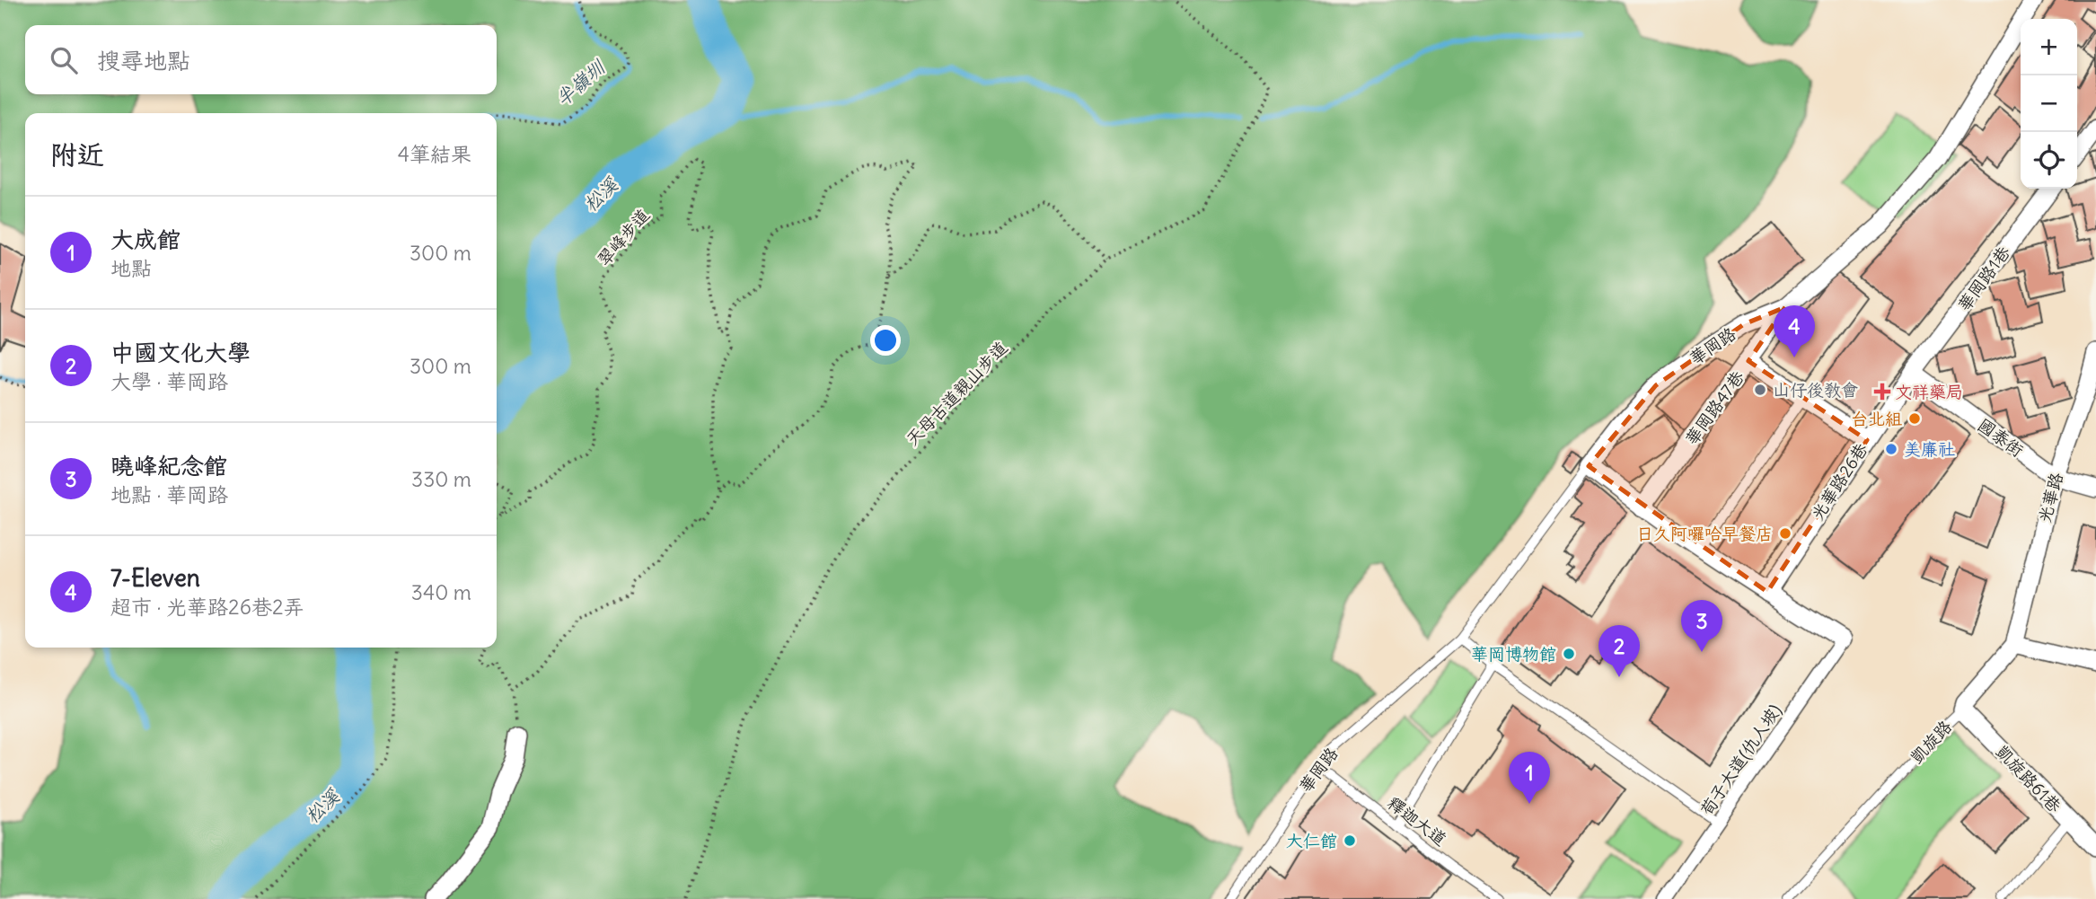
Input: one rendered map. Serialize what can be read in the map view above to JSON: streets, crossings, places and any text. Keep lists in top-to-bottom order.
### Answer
{
  "streets": {
    "street": [
      "華岡路1巷",
      "華岡路",
      "華岡路47巷",
      "國泰街",
      "光華路26巷",
      "光華路",
      "凱旋路",
      "荀子大道(仇人坡)",
      "凱旋路61巷"
    ],
    "lane": ["釋迦大道"],
    "path": ["翠峰步道", "天母古道親山步道"]
  },
  "crossings": [
    ["華岡路1巷", "國泰街"],
    ["華岡路1巷", "光華路26巷"],
    ["華岡路", "華岡路47巷"],
    ["華岡路", "釋迦大道"],
    ["國泰街", "光華路26巷"],
    ["國泰街", "光華路"],
    ["光華路", "凱旋路"],
    ["凱旋路", "凱旋路61巷"]
  ],
  "water": ["半嶺圳", "松溪"],
  "places": {
    "other": [
      "山仔後教會",
      "台北組",
      "美廉社",
      "日久阿囉哈早餐店",
      "華岡博物館",
      "大仁館"
    ],
    "health": ["文祥藥局"]
  },
  "page": {
    "map_buttons": ["+", "−"],
    "search": "搜尋地點",
    "heading": ["附近", "4筆結果"],
    "list": [
      {
        "mark": "1",
        "name": "大成館",
        "note": "地點",
        "value": "300 m"
      },
      {
        "mark": "2",
        "name": "中國文化大學",
        "note": "大學 · 華岡路",
        "value": "300 m"
      },
      {
        "mark": "3",
        "name": "曉峰紀念館",
        "note": "地點 · 華岡路",
        "value": "330 m"
      },
      {
        "mark": "4",
        "name": "7-Eleven",
        "note": "超市 · 光華路26巷2弄",
        "value": "340 m"
      }
    ],
    "pins": [
      "4",
      "3",
      "2",
      "1"
    ]
  }
}
